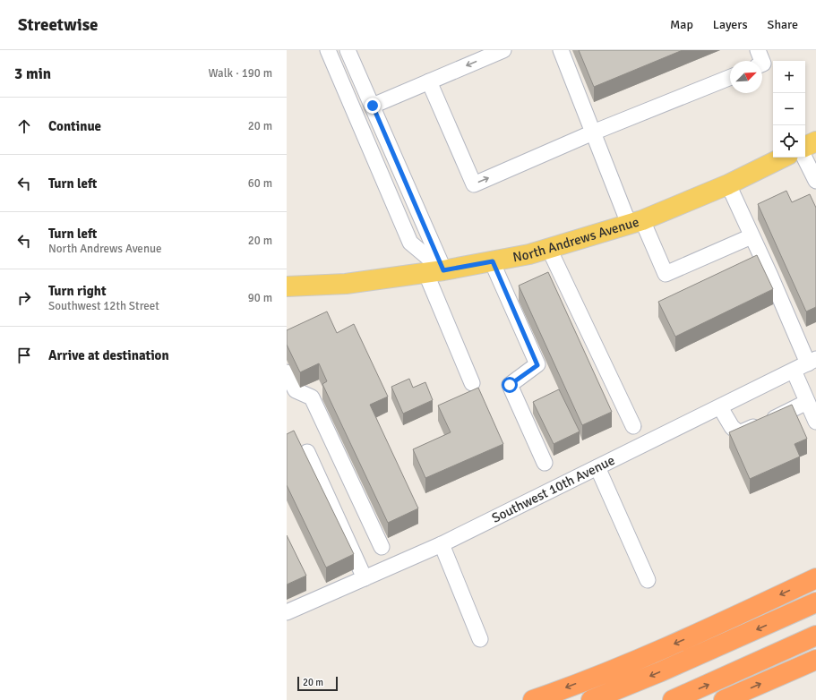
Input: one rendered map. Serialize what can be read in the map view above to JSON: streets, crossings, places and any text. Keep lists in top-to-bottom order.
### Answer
{
  "streets": {
    "main road": ["North Andrews Avenue"],
    "street": ["Southwest 10th Avenue"]
  },
  "scale_bar": "20 m",
  "north": "top right",
  "page": {
    "header": "Streetwise",
    "nav": ["Map", "Layers", "Share"],
    "heading": ["3 min", "Walk · 190 m"],
    "map_buttons": ["+", "−"],
    "list": [
      ["Continue", "20 m"],
      ["Turn left", "60 m"],
      ["Turn left", "North Andrews Avenue", "20 m"],
      ["Turn right", "Southwest 12th Street", "90 m"],
      "Arrive at destination"
    ],
    "scale": "20 m"
  }
}
